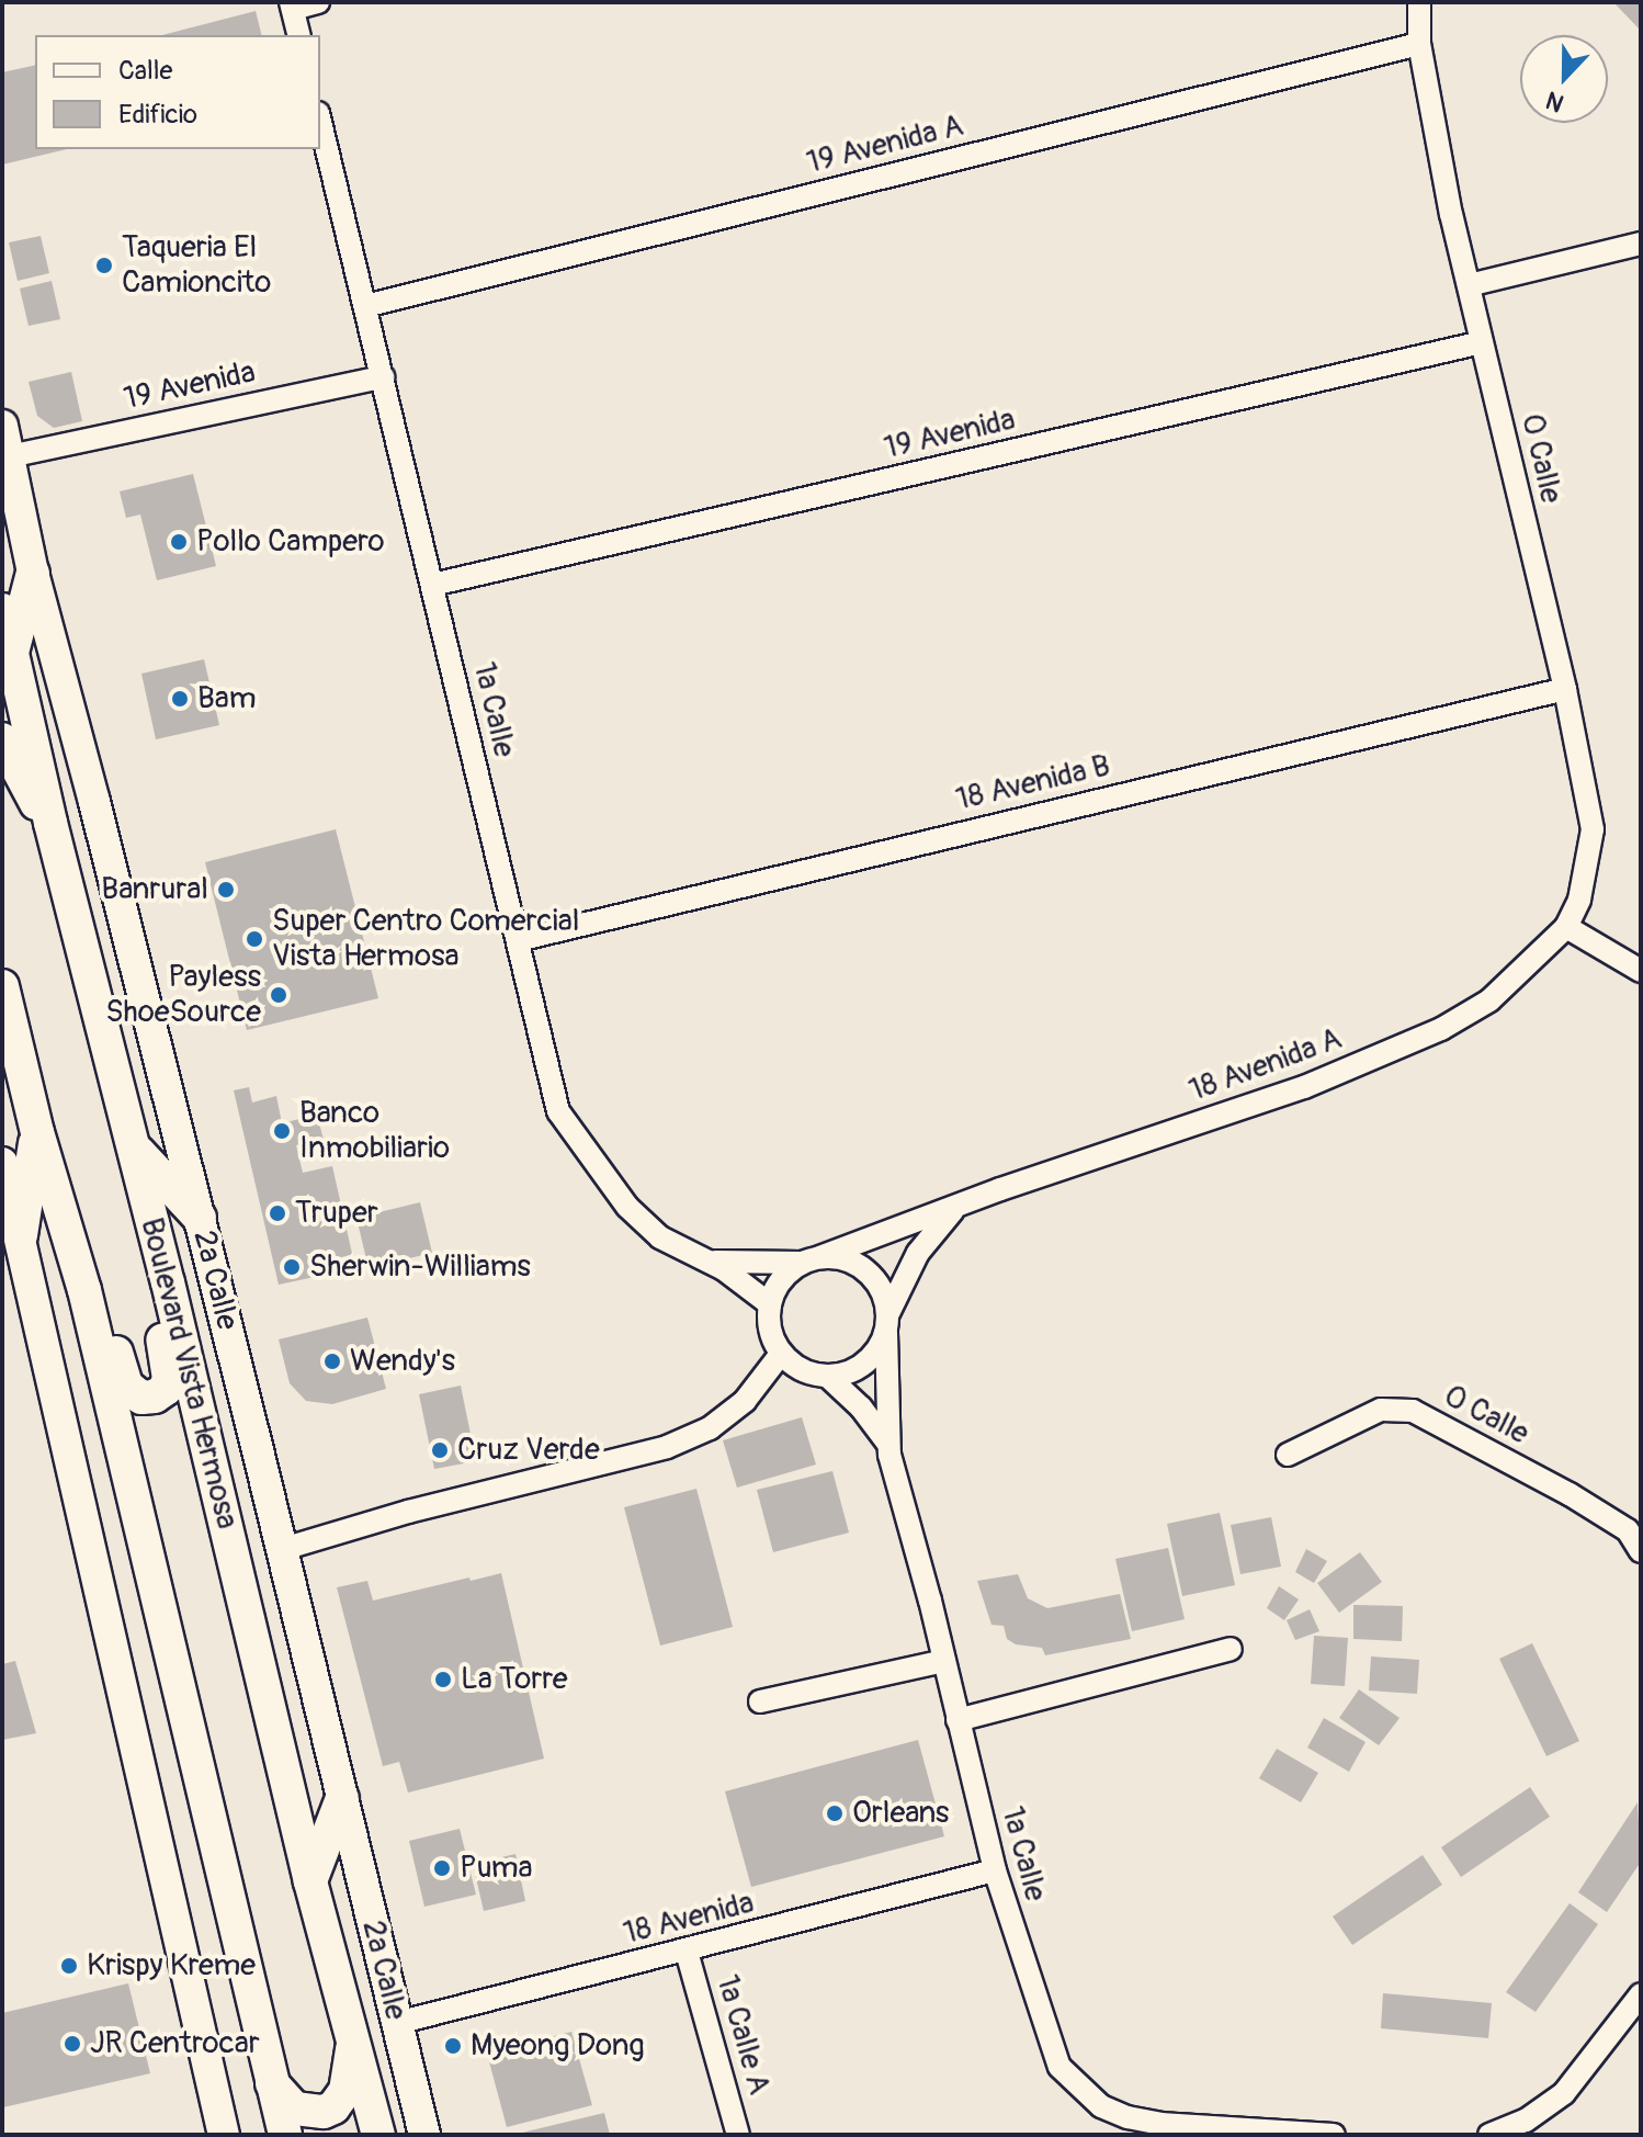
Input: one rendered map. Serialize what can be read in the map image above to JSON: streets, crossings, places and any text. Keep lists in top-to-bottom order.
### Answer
{
  "streets": {
    "main road": ["Boulevard Vista Hermosa"],
    "street": [
      "19 Avenida A",
      "19 Avenida",
      "0 Calle",
      "1a Calle",
      "18 Avenida B",
      "18 Avenida A",
      "2a Calle",
      "18 Avenida",
      "1a Calle A"
    ]
  },
  "crossings": [
    ["19 Avenida A", "0 Calle"],
    ["19 Avenida A", "1a Calle"],
    ["19 Avenida", "0 Calle"],
    ["19 Avenida", "1a Calle"],
    ["19 Avenida", "2a Calle"],
    ["0 Calle", "18 Avenida B"],
    ["0 Calle", "18 Avenida A"],
    ["1a Calle", "18 Avenida B"],
    ["1a Calle", "18 Avenida A"],
    ["1a Calle", "18 Avenida"],
    ["2a Calle", "18 Avenida"],
    ["18 Avenida", "1a Calle A"]
  ],
  "places": [
    "Taqueria El Camioncito",
    "Pollo Campero",
    "Bam",
    "Banrural",
    "Super Centro Comercial Vista Hermosa",
    "Payless ShoeSource",
    "Banco Inmobiliario",
    "Truper",
    "Sherwin-Williams",
    "Wendy's",
    "Cruz Verde",
    "La Torre",
    "Orleans",
    "Puma",
    "Krispy Kreme",
    "JR Centrocar",
    "Myeong Dong"
  ],
  "legend": ["Calle", "Edificio"],
  "north": "bottom"
}
